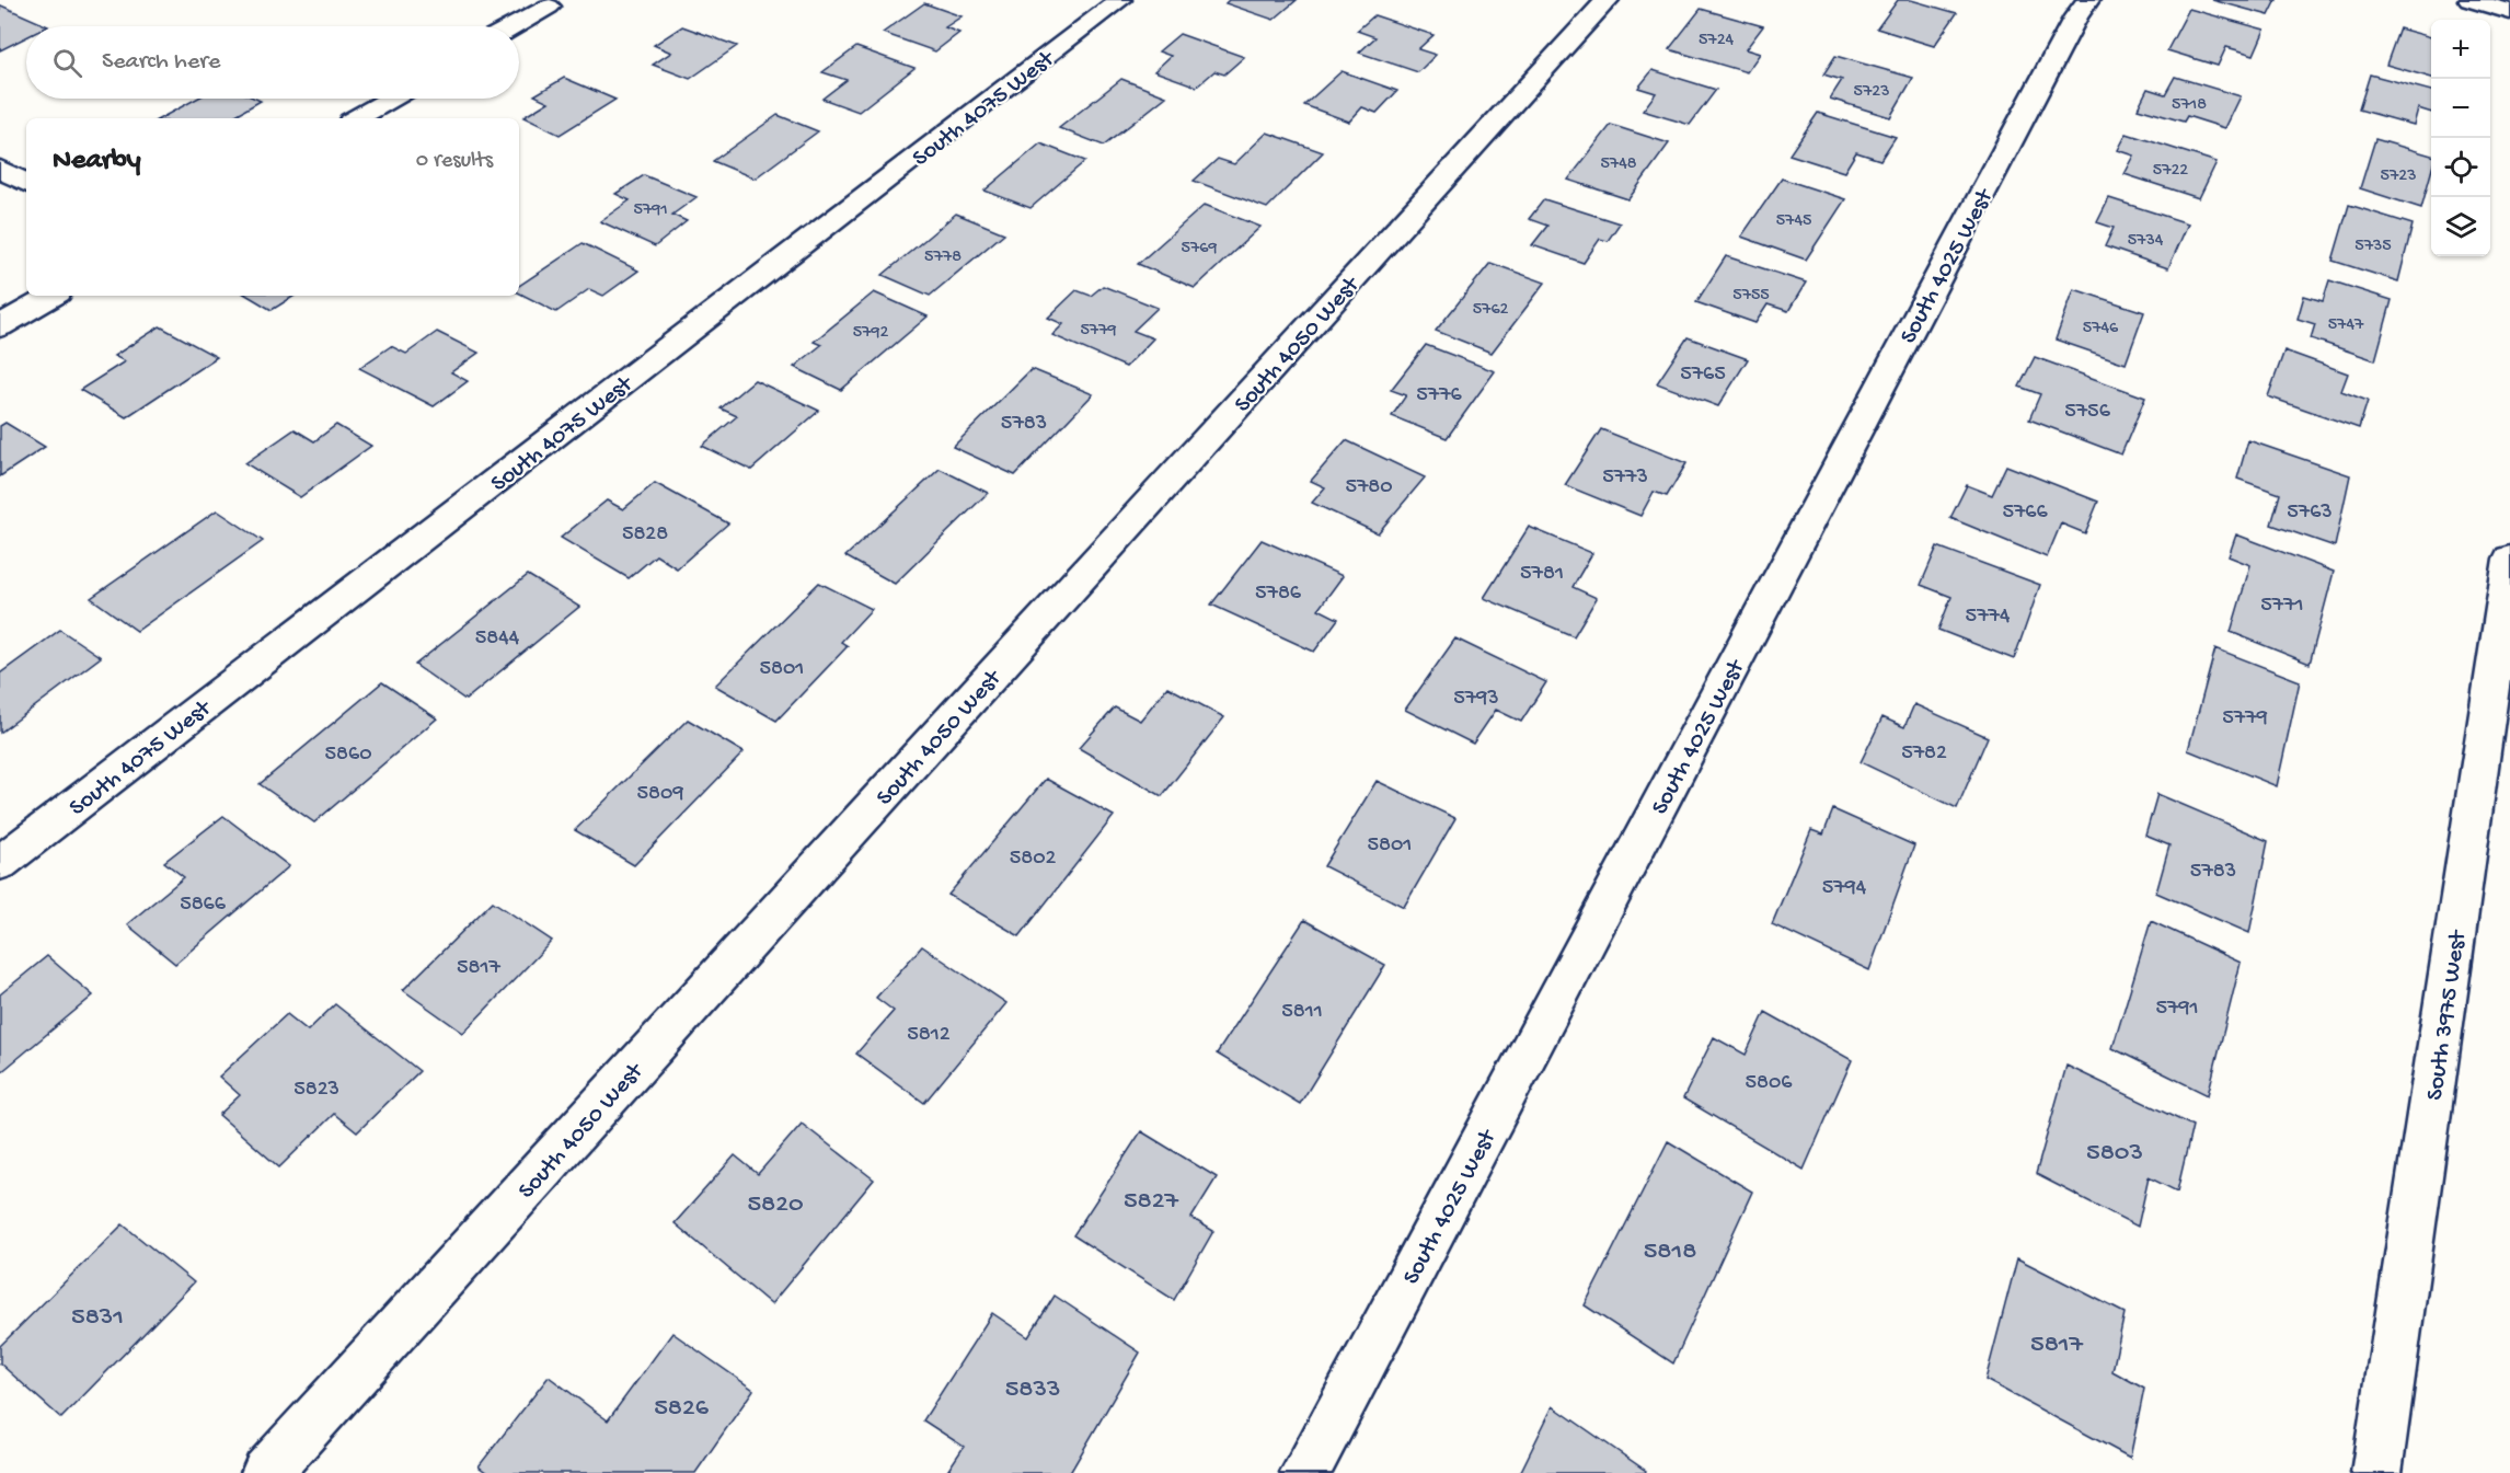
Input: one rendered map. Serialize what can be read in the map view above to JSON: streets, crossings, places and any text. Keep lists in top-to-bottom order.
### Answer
{
  "streets": {
    "street": [
      "South 4075 West",
      "South 4025 West",
      "South 4050 West",
      "South 3975 West"
    ]
  },
  "house_numbers": [
    "5724",
    "5723",
    "5718",
    "5748",
    "5722",
    "5723",
    "5791",
    "5745",
    "5734",
    "5735",
    "5769",
    "5778",
    "5755",
    "5762",
    "5747",
    "5746",
    "5779",
    "5792",
    "5765",
    "5776",
    "5756",
    "5783",
    "5773",
    "5780",
    "5766",
    "5763",
    "5828",
    "5781",
    "5786",
    "5771",
    "5774",
    "5844",
    "5801",
    "5793",
    "5779",
    "5782",
    "5860",
    "5809",
    "5801",
    "5802",
    "5783",
    "5794",
    "5866",
    "5817",
    "5791",
    "5811",
    "5812",
    "5806",
    "5823",
    "5803",
    "5827",
    "5820",
    "5818",
    "5831",
    "5817",
    "5833",
    "5826"
  ],
  "page": {
    "map_buttons": ["+", "−"],
    "search": "Search here",
    "heading": ["Nearby", "0 results"]
  }
}
